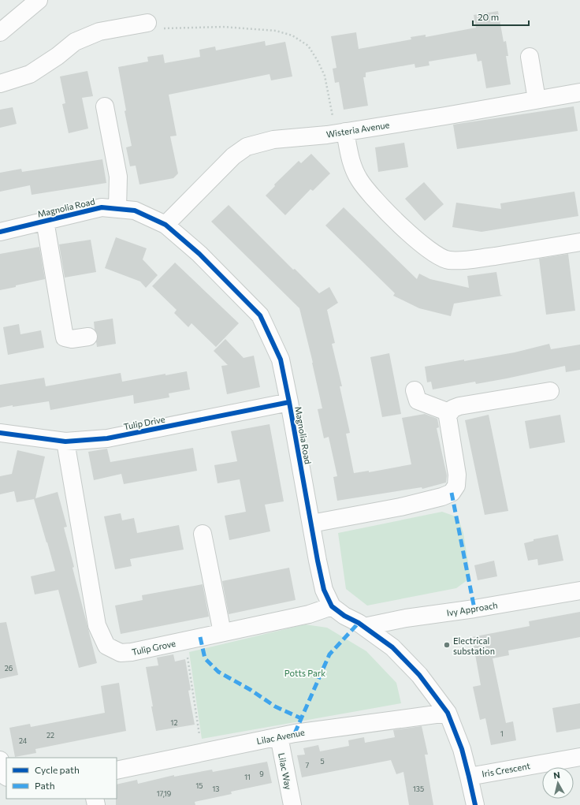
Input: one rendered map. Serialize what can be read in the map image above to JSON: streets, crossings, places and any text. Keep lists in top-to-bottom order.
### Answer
{
  "streets": {
    "street": [
      "Wisteria Avenue",
      "Magnolia Road",
      "Tulip Drive",
      "Ivy Approach",
      "Tulip Grove",
      "Lilac Avenue",
      "Iris Crescent",
      "Lilac Way"
    ]
  },
  "crossings": [
    ["Wisteria Avenue", "Magnolia Road"],
    ["Magnolia Road", "Tulip Drive"],
    ["Magnolia Road", "Ivy Approach"],
    ["Magnolia Road", "Tulip Grove"],
    ["Magnolia Road", "Lilac Avenue"],
    ["Magnolia Road", "Iris Crescent"],
    ["Tulip Drive", "Tulip Grove"],
    ["Lilac Avenue", "Lilac Way"]
  ],
  "parks": ["Potts Park"],
  "places": ["Electrical substation"],
  "house_numbers": [
    "26",
    "12",
    "1",
    "22",
    "24",
    "5",
    "7",
    "9",
    "11",
    "15",
    "13",
    "135",
    "17,19"
  ],
  "legend": ["Cycle path", "Path"],
  "scale_bar": "20 m",
  "north": "top"
}
